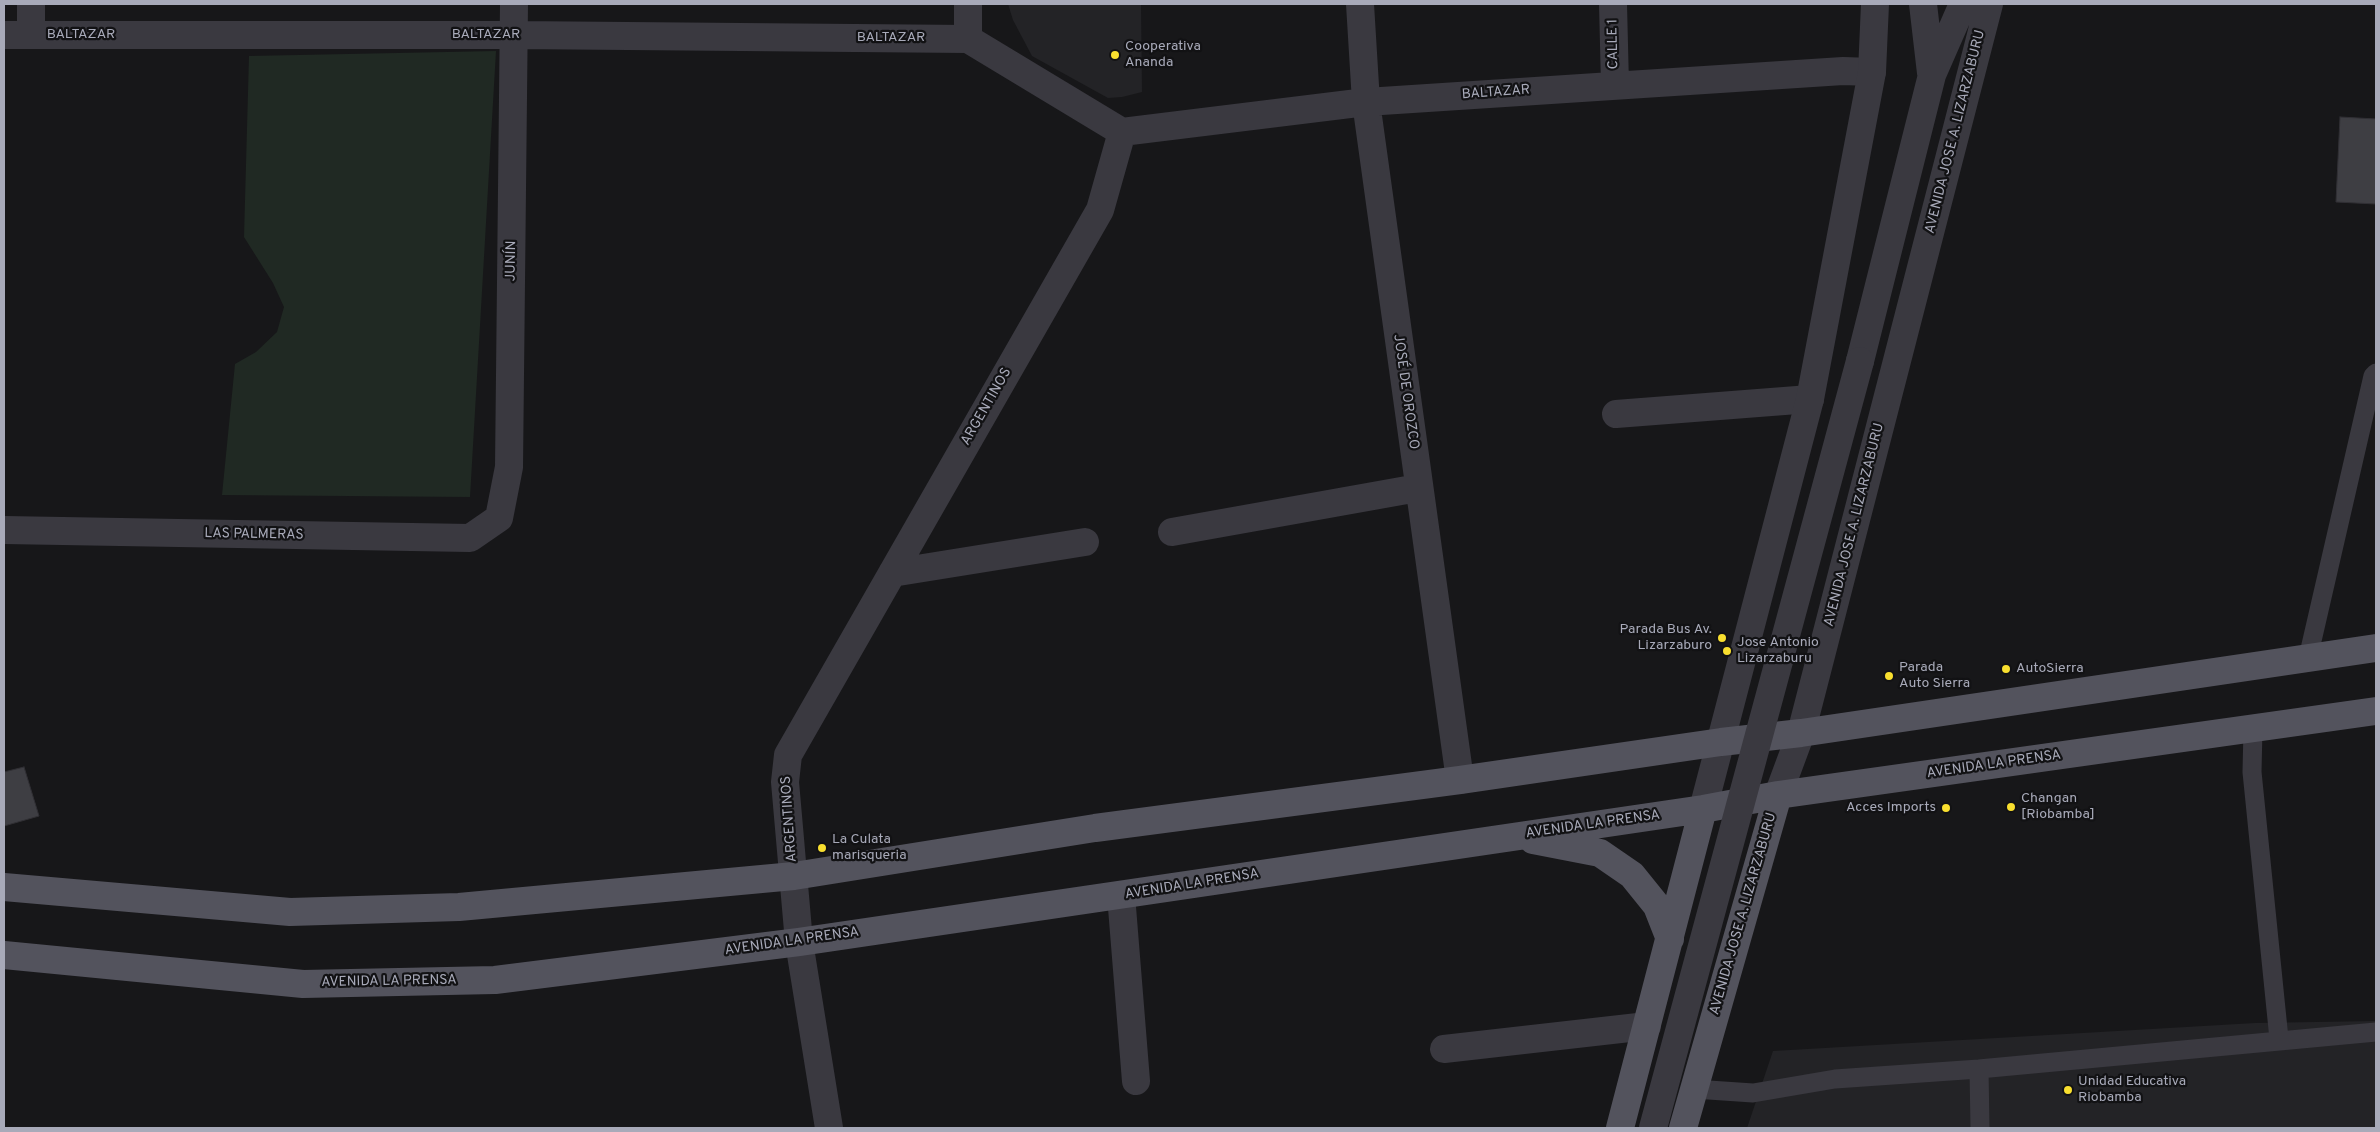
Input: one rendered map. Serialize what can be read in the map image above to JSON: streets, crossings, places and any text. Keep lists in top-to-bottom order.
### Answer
{
  "streets": {
    "main road": ["AVENIDA JOSE A. LIZARZABURU", "AVENIDA LA PRENSA"],
    "street": [
      "BALTAZAR",
      "CALLE 1",
      "JUNÍN",
      "JOSÉ DE OROZCO",
      "ARGENTINOS",
      "LAS PALMERAS"
    ]
  },
  "crossings": [
    ["BALTAZAR", "CALLE 1"],
    ["BALTAZAR", "JUNÍN"],
    ["BALTAZAR", "JOSÉ DE OROZCO"],
    ["BALTAZAR", "ARGENTINOS"],
    ["AVENIDA JOSE A. LIZARZABURU", "AVENIDA LA PRENSA"],
    ["JUNÍN", "LAS PALMERAS"],
    ["ARGENTINOS", "AVENIDA LA PRENSA"]
  ],
  "places": [
    "Cooperativa Ananda",
    "Parada Bus Av. Lizarzaburo",
    "Jose Antonio Lizarzaburu",
    "AutoSierra",
    "Parada Auto Sierra",
    "Changan [Riobamba]",
    "Acces Imports",
    "La Culata marisqueria",
    "Unidad Educativa Riobamba"
  ]
}
